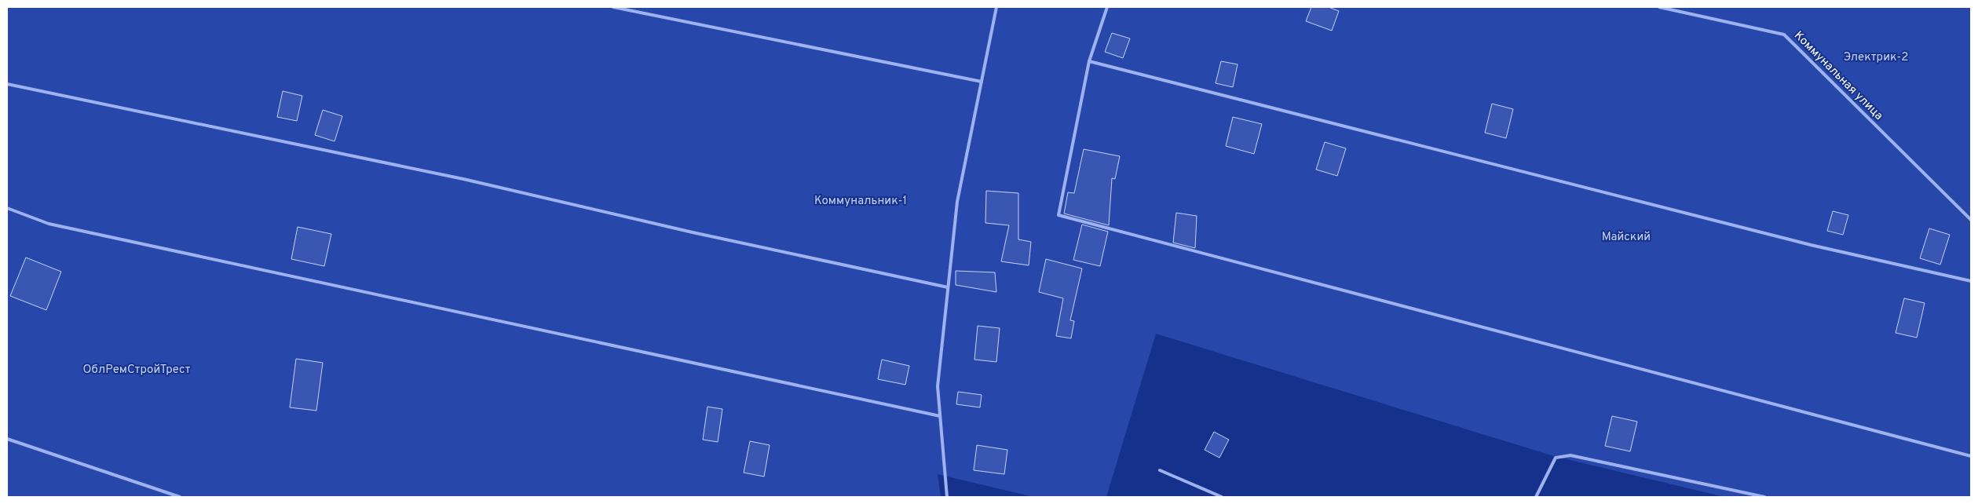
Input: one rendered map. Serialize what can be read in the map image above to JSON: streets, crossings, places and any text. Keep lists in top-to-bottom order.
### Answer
{
  "streets": {
    "lane": ["Коммунальная улица"]
  },
  "parks": [
    "Электрик-2",
    "Коммунальник-1",
    "Майский",
    "ОблРемСтройТрест"
  ]
}
